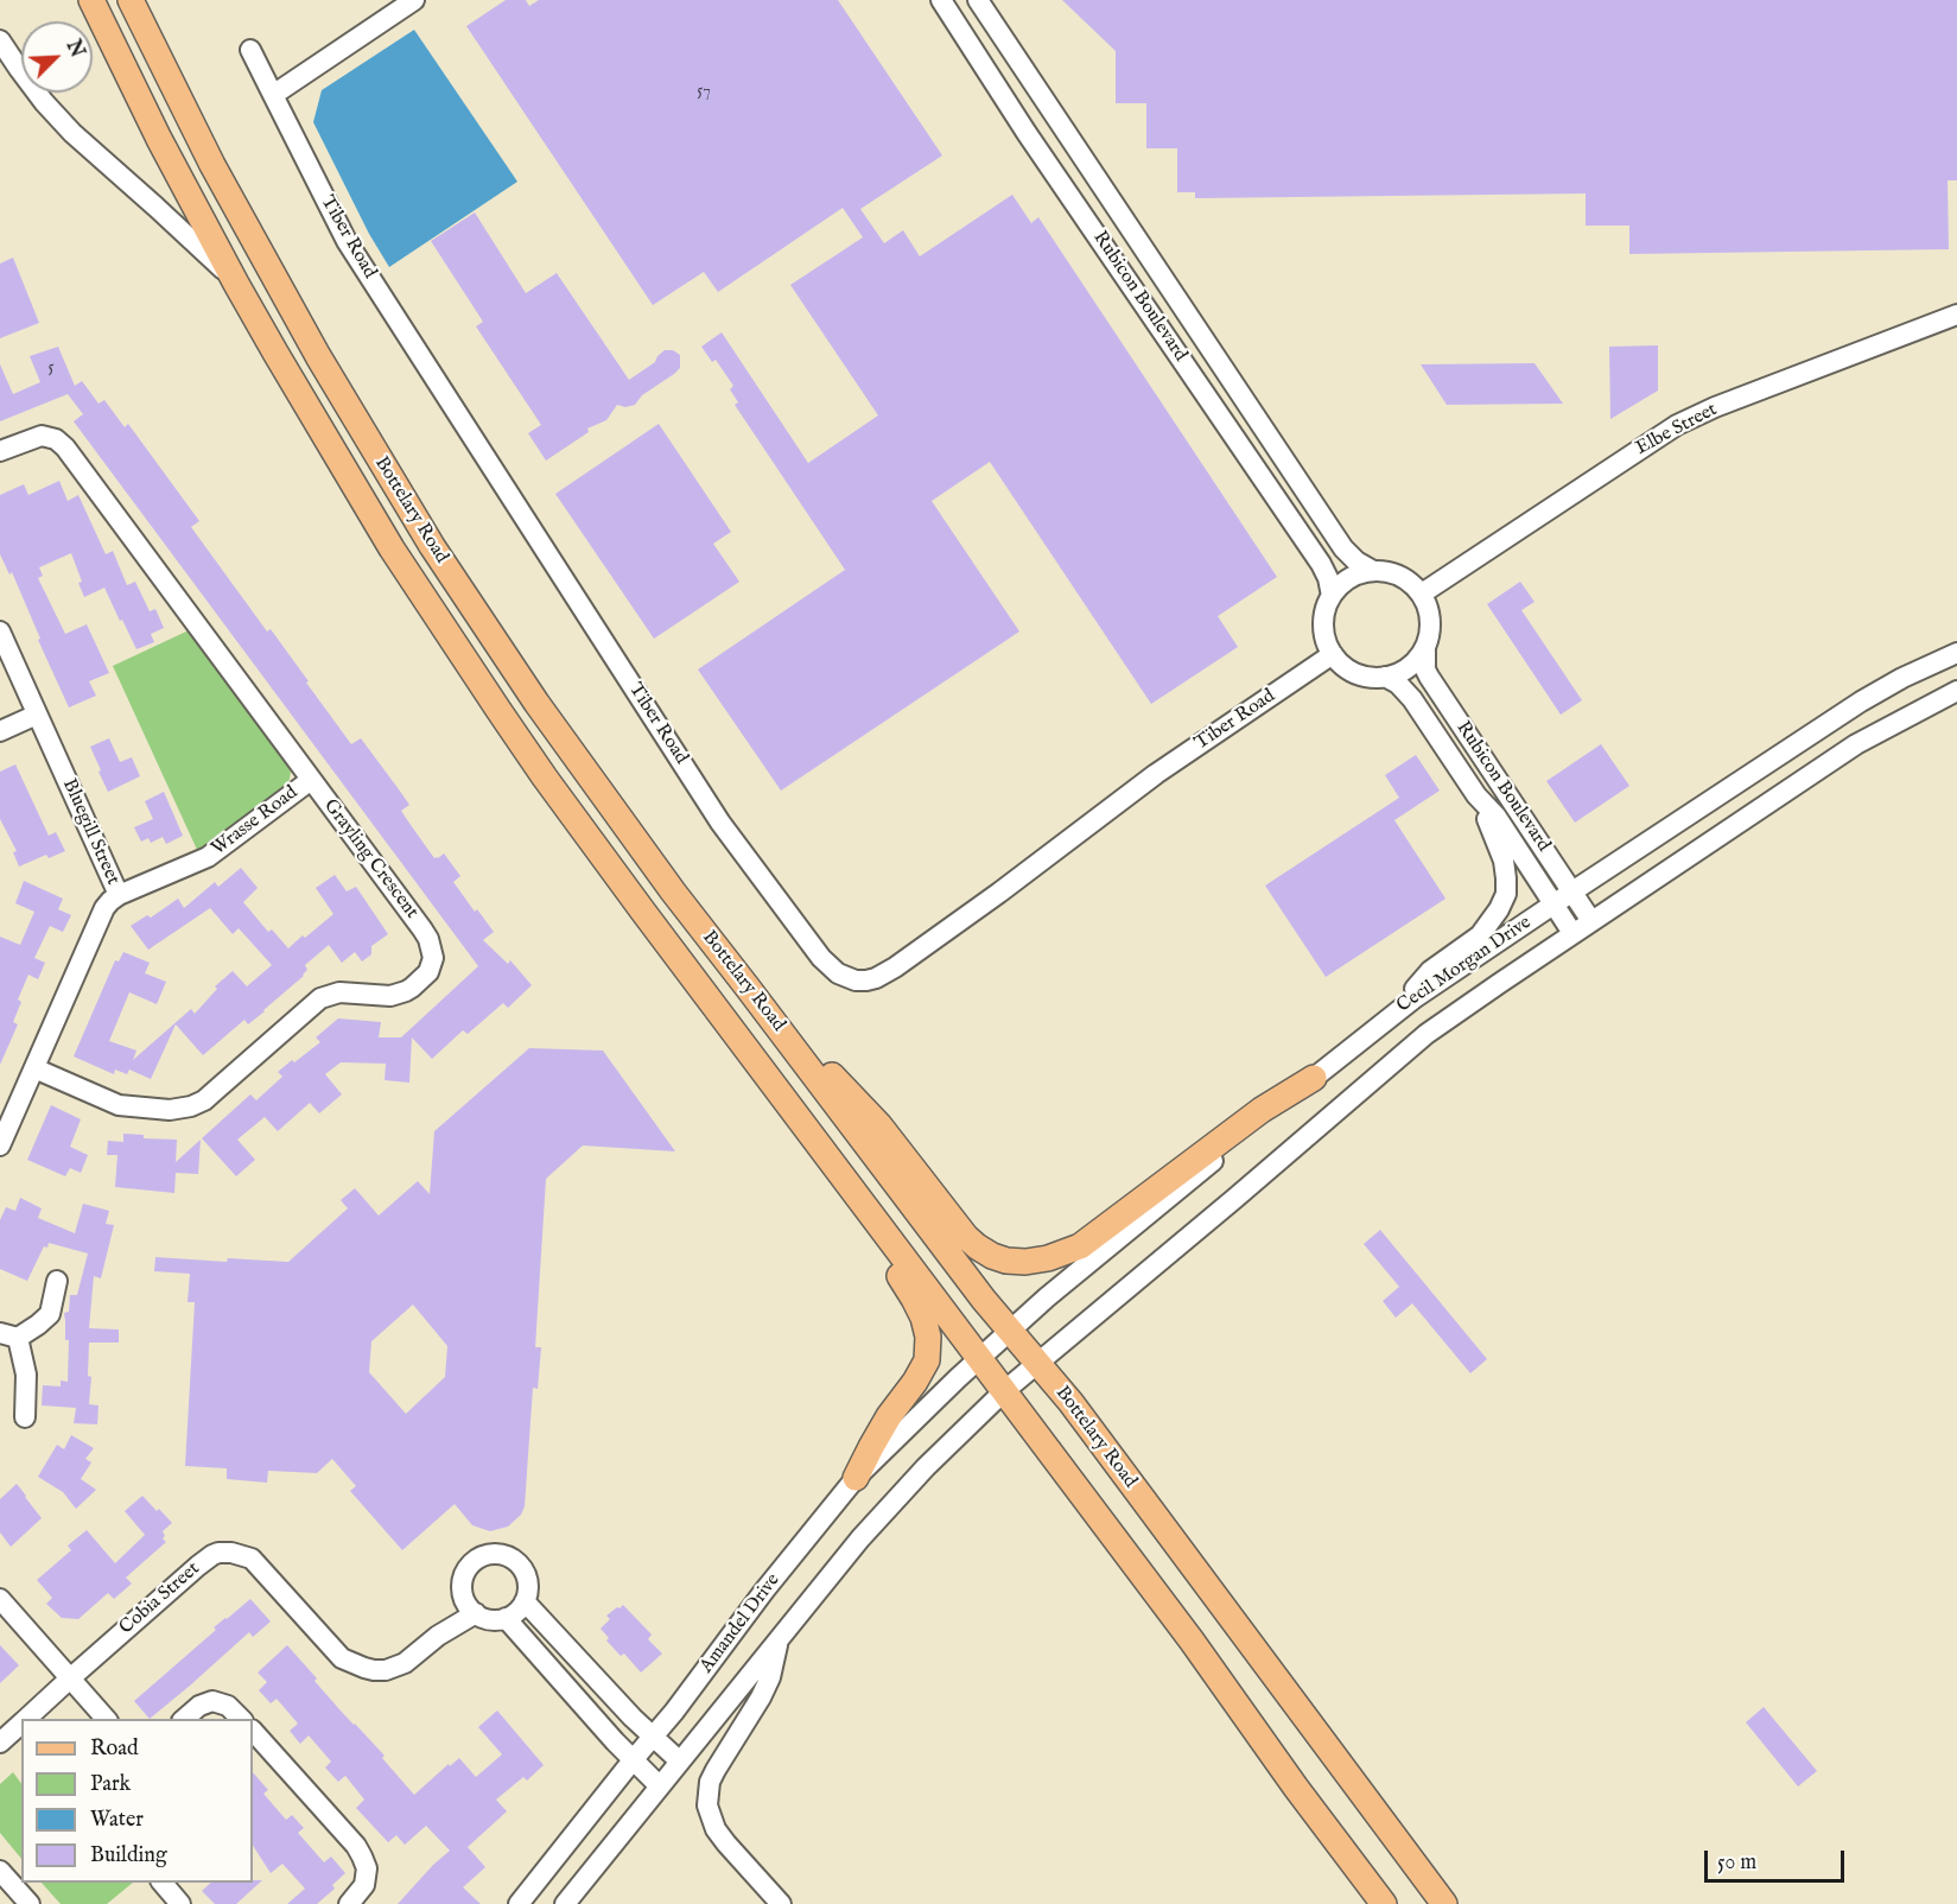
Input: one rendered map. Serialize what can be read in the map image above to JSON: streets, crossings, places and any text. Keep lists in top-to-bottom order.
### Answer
{
  "streets": {
    "main road": ["Bottelary Road"],
    "street": [
      "Tiber Road",
      "Rubicon Boulevard",
      "Elbe Street",
      "Wrasse Road",
      "Bluegill Street",
      "Grayling Crescent",
      "Cecil Morgan Drive",
      "Cobia Street",
      "Amandel Drive"
    ]
  },
  "crossings": [
    ["Tiber Road", "Rubicon Boulevard"],
    ["Tiber Road", "Elbe Street"],
    ["Rubicon Boulevard", "Elbe Street"],
    ["Rubicon Boulevard", "Cecil Morgan Drive"],
    ["Bottelary Road", "Cecil Morgan Drive"],
    ["Bottelary Road", "Amandel Drive"],
    ["Wrasse Road", "Bluegill Street"],
    ["Wrasse Road", "Grayling Crescent"],
    ["Bluegill Street", "Grayling Crescent"],
    ["Cecil Morgan Drive", "Amandel Drive"]
  ],
  "house_numbers": ["57", "5"],
  "legend": [
    "Road",
    "Park",
    "Water",
    "Building"
  ],
  "scale_bar": "50 m",
  "north": "top right"
}
